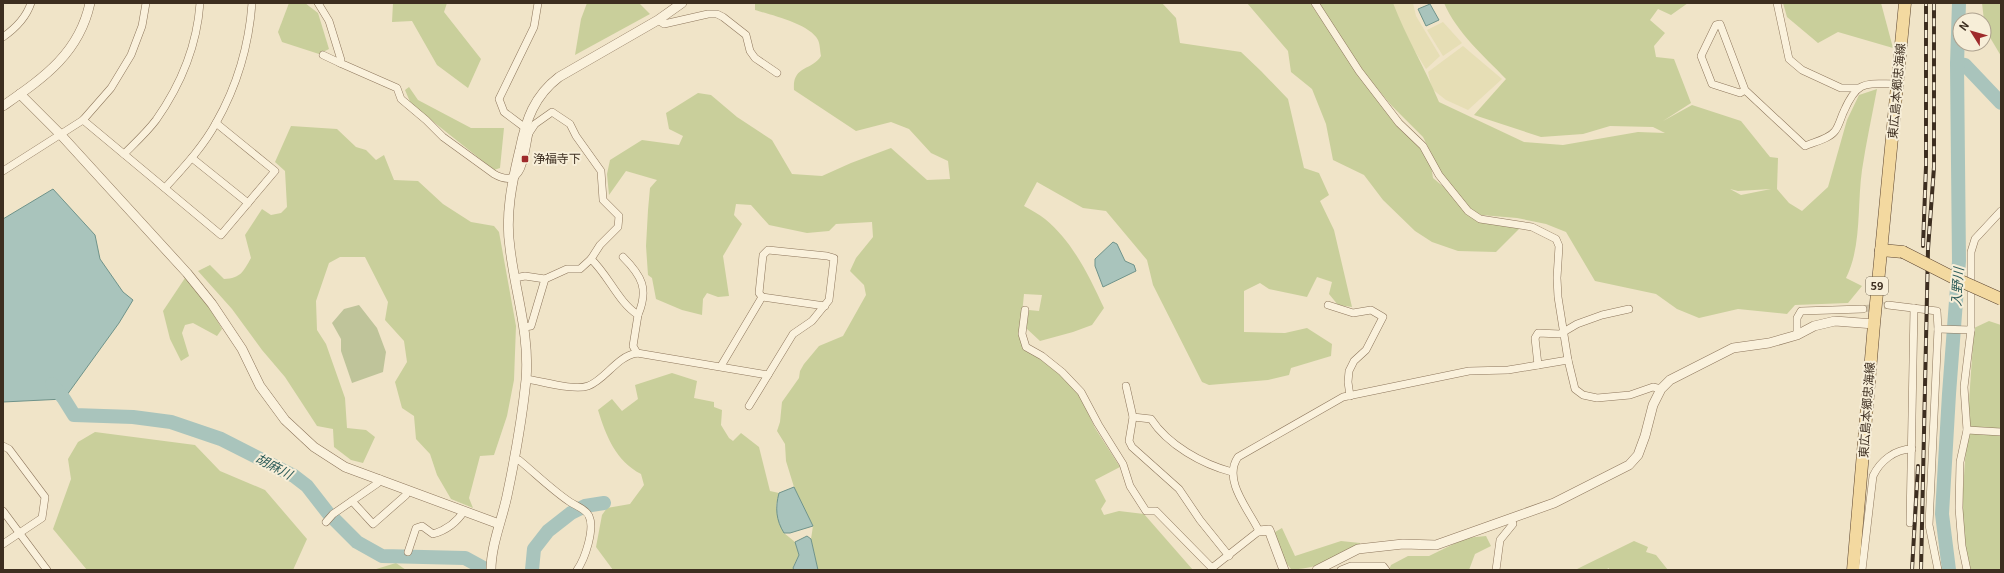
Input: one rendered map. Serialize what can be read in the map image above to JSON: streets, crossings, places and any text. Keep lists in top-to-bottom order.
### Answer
{
  "streets": {
    "main road": ["東広島本郷忠海線", "59"]
  },
  "water": ["入野川", "胡麻川"],
  "places": {
    "transit": ["浄福寺下"]
  },
  "north": "top left"
}
